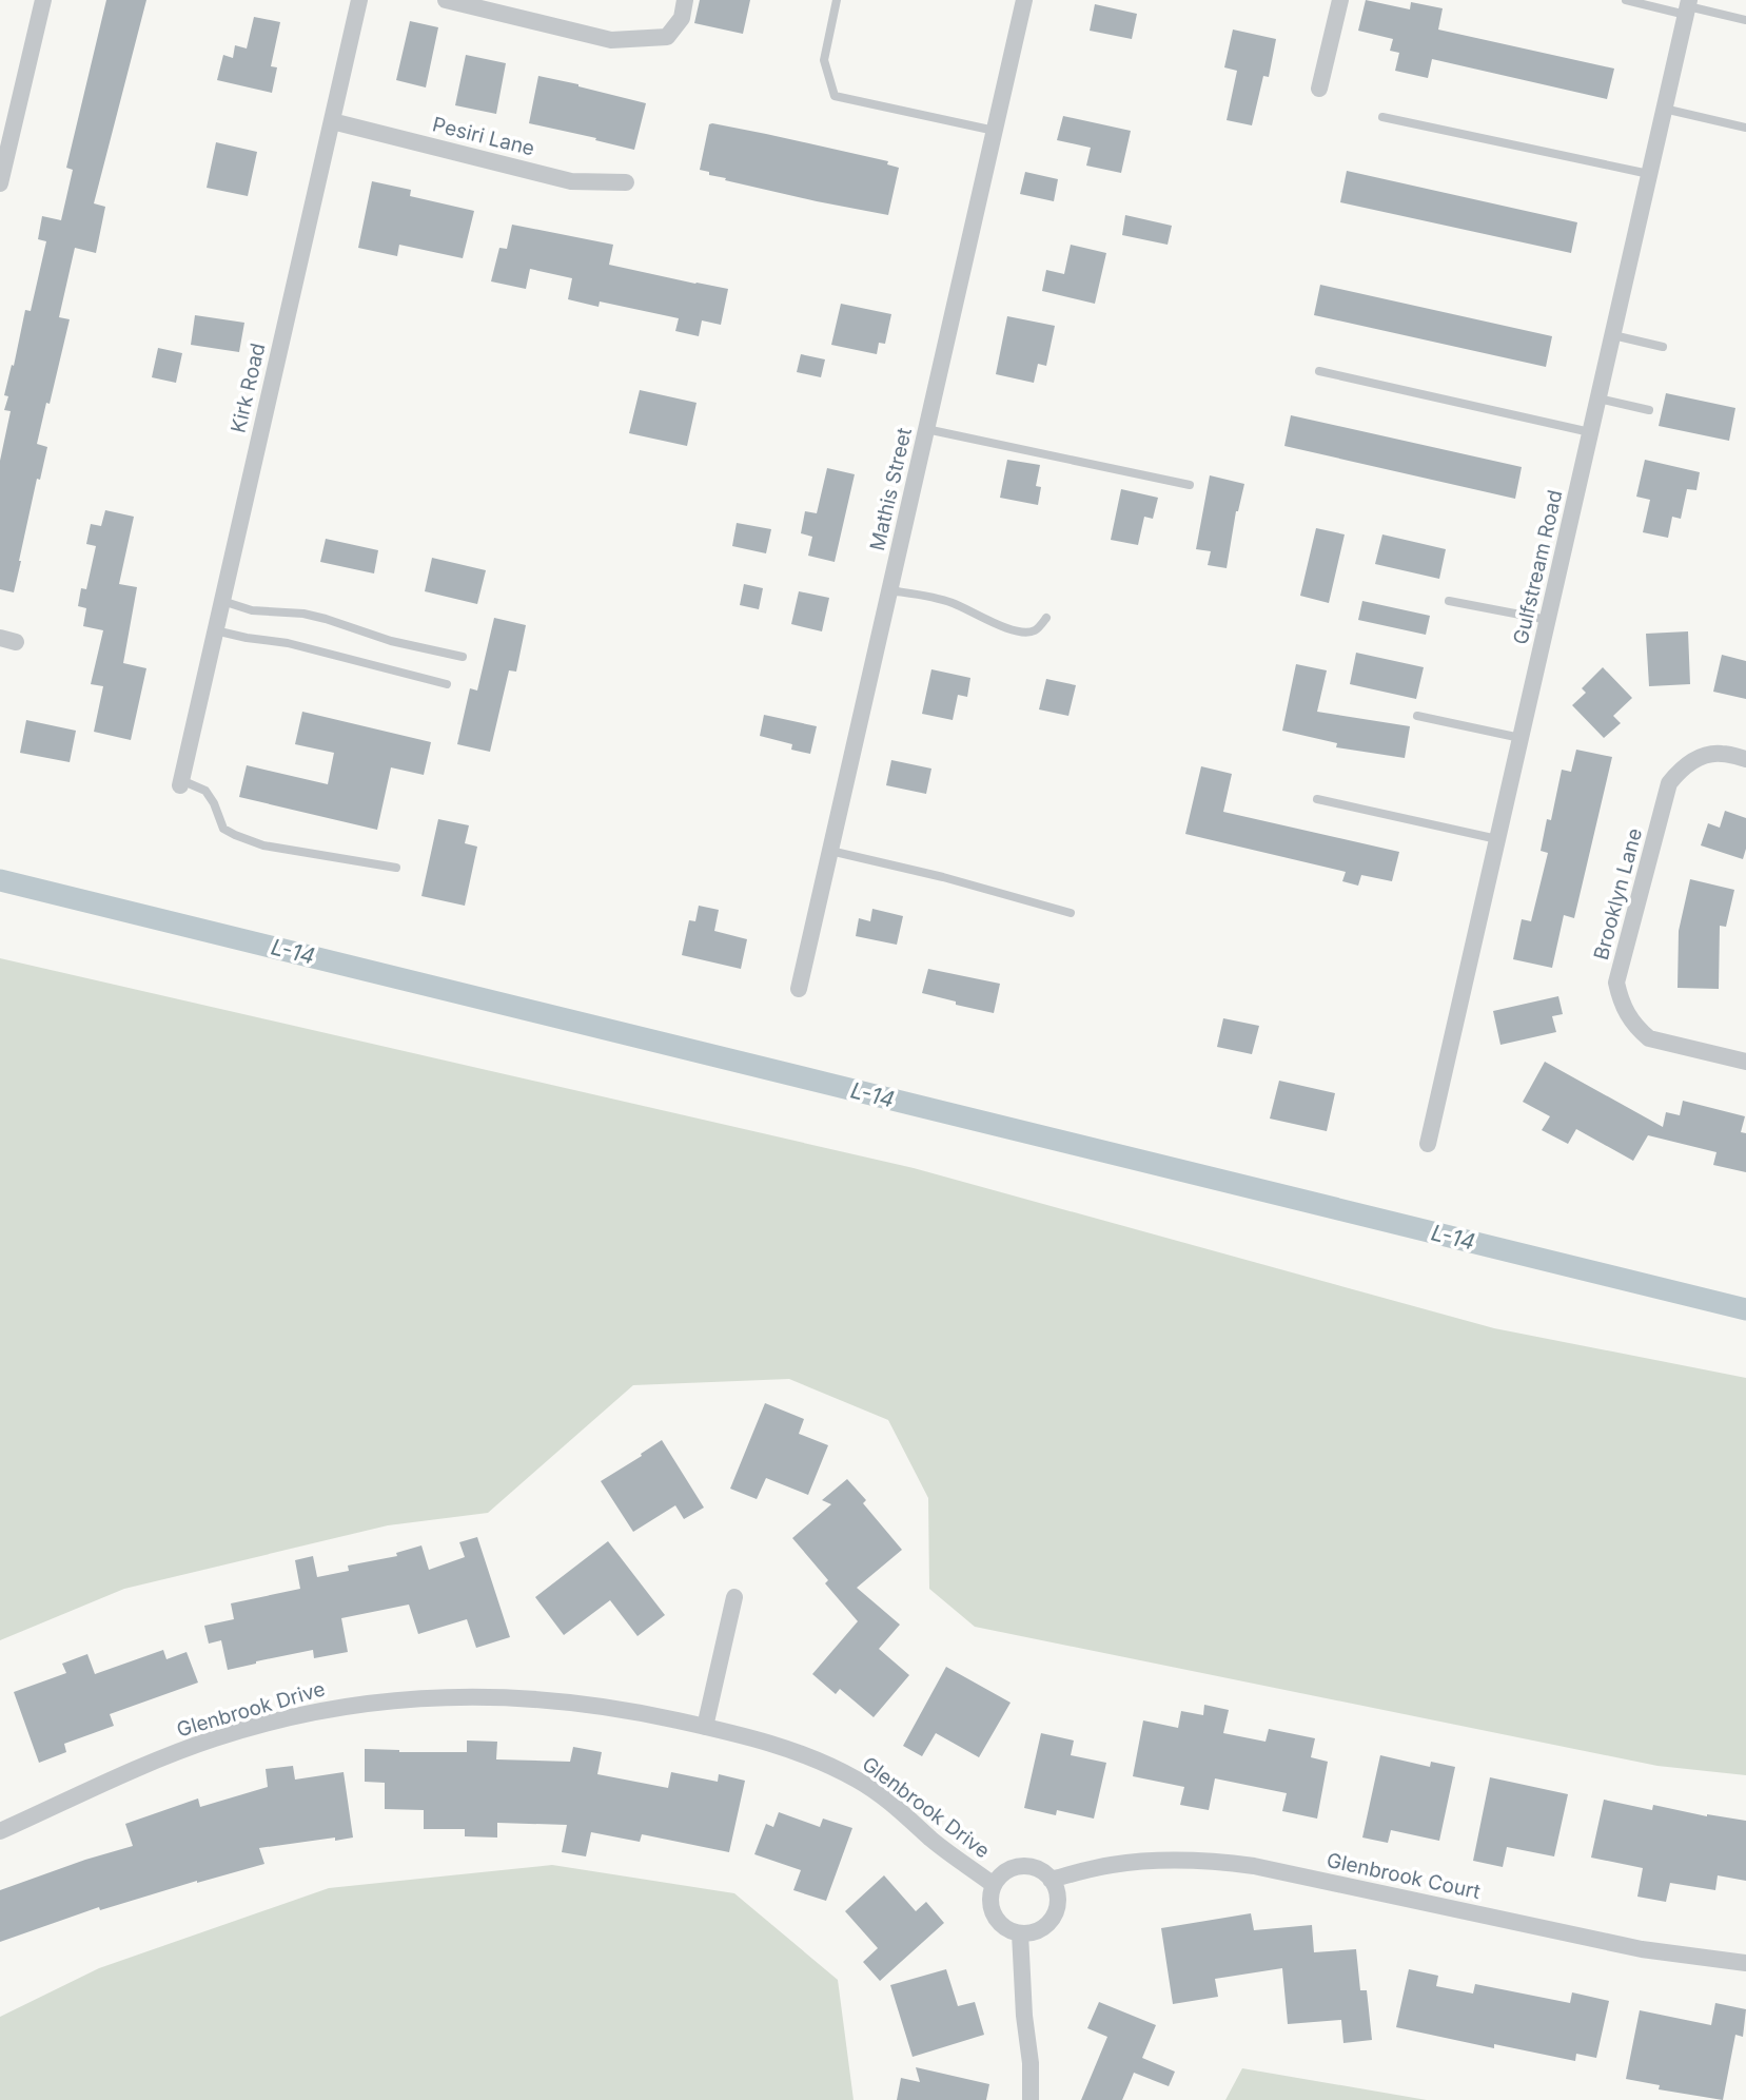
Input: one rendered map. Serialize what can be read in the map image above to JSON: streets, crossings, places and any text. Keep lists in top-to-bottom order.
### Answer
{
  "streets": {
    "street": [
      "Pesiri Lane",
      "Kirk Road",
      "Mathis Street",
      "Gulfstream Road",
      "Brooklyn Lane",
      "Glenbrook Drive",
      "Glenbrook Court"
    ]
  },
  "crossings": [
    ["Pesiri Lane", "Kirk Road"],
    ["Glenbrook Drive", "Glenbrook Court"]
  ],
  "water": ["L-14"]
}
